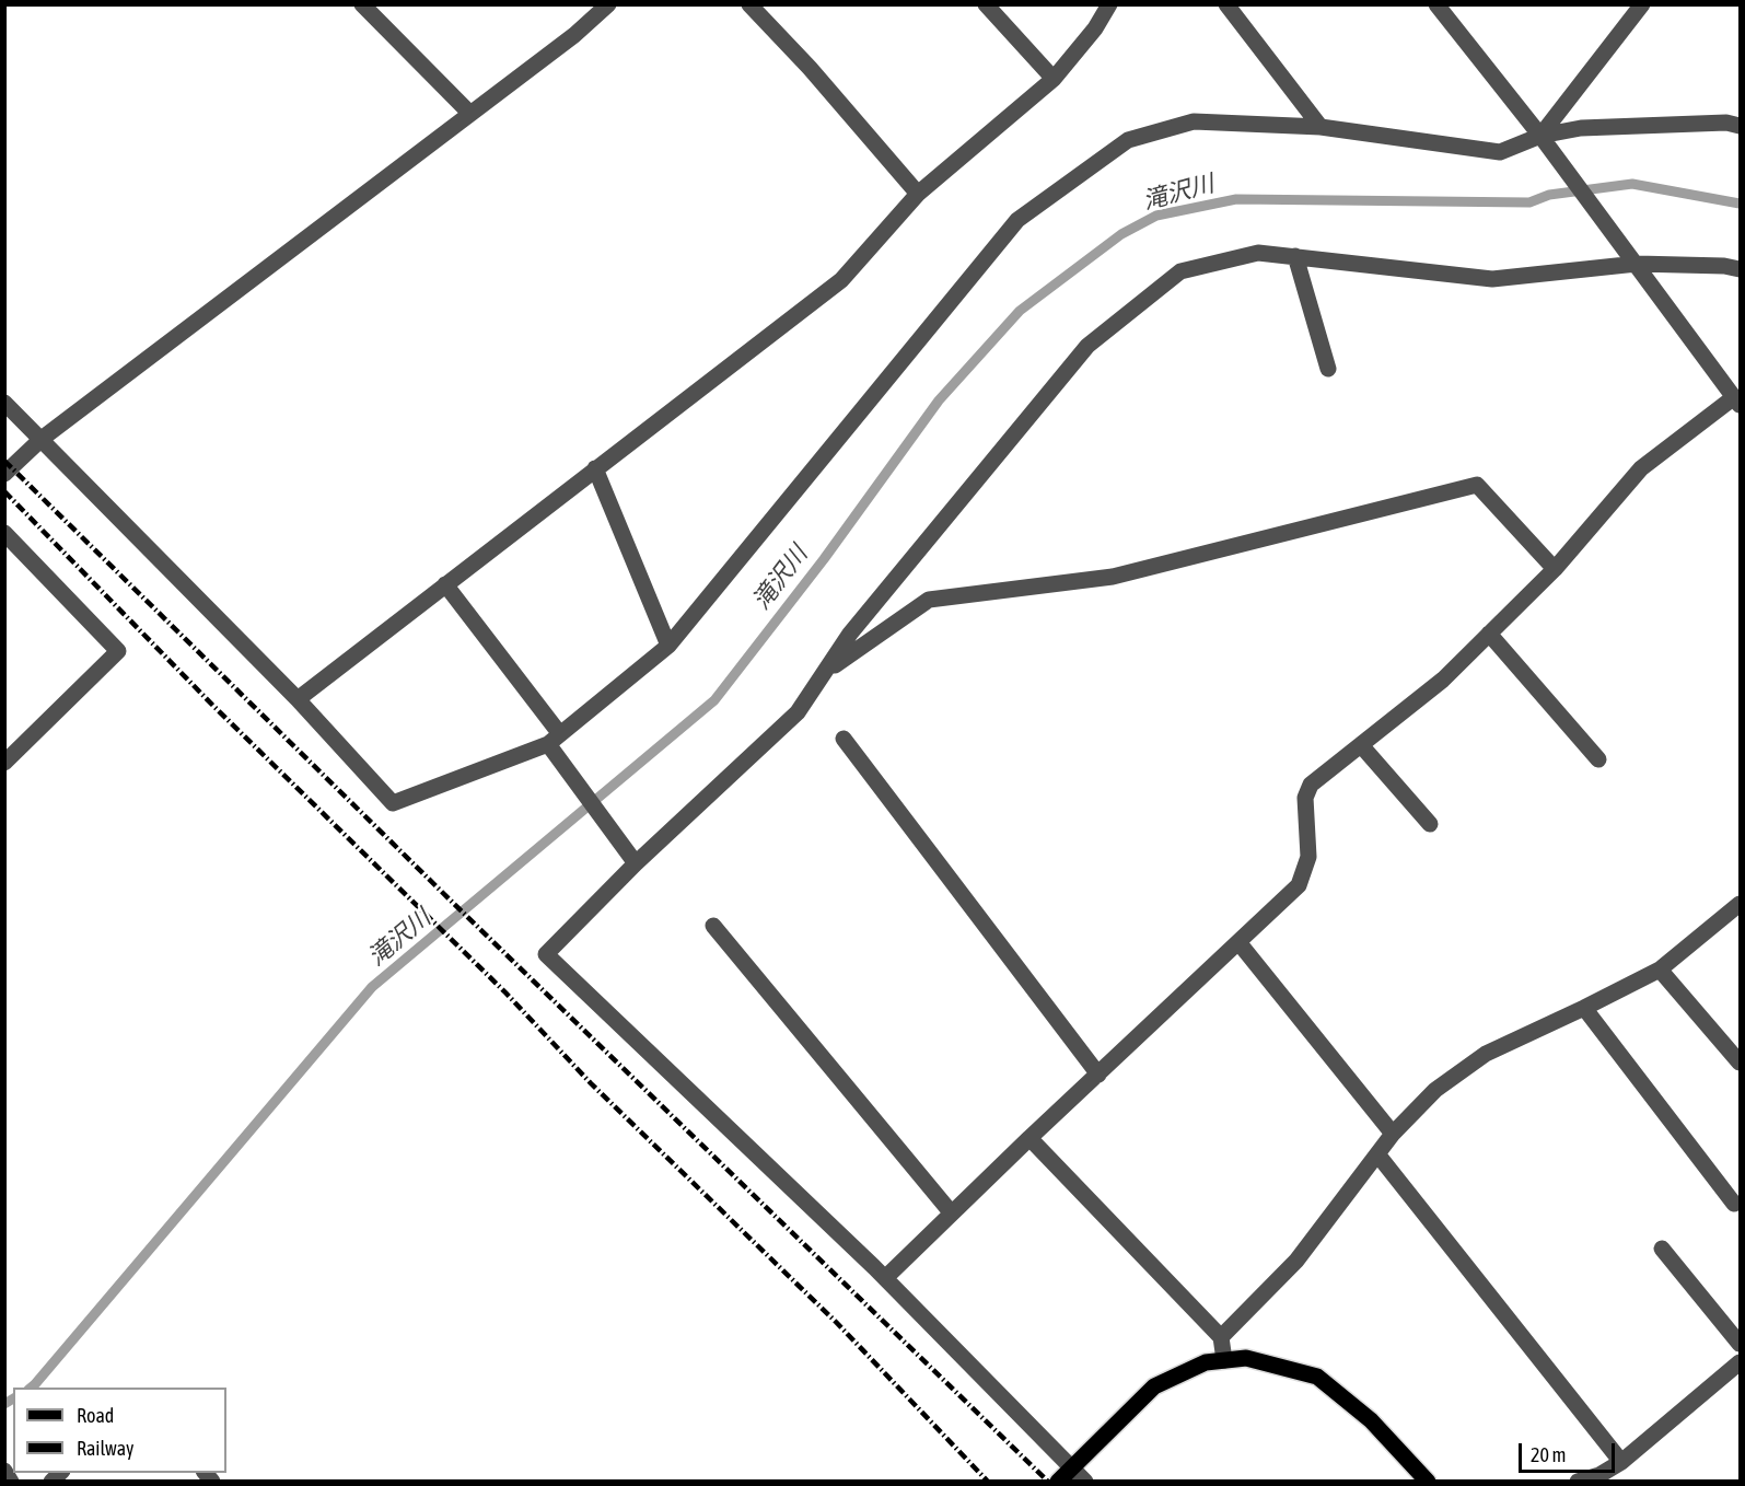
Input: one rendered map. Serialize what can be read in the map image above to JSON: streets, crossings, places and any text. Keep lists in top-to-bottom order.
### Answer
{
  "water": ["滝沢川"],
  "legend": ["Road", "Railway"],
  "scale_bar": "20 m"
}
